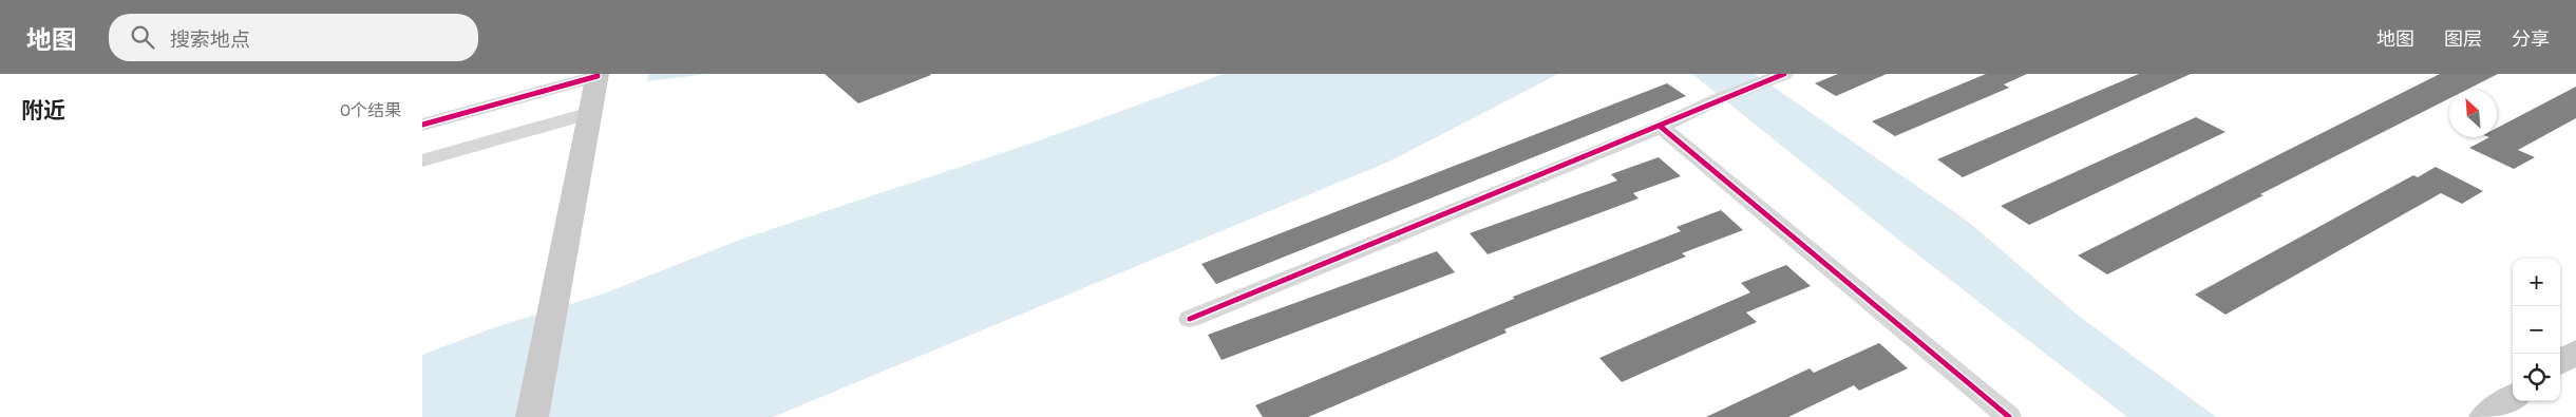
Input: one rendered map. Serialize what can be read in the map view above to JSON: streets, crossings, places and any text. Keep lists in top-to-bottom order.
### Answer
{
  "north": "top left",
  "page": {
    "header": "地图",
    "search": "搜索地点",
    "nav": ["地图", "图层", "分享"],
    "heading": ["附近", "0个结果"],
    "map_buttons": ["+", "−"]
  }
}
